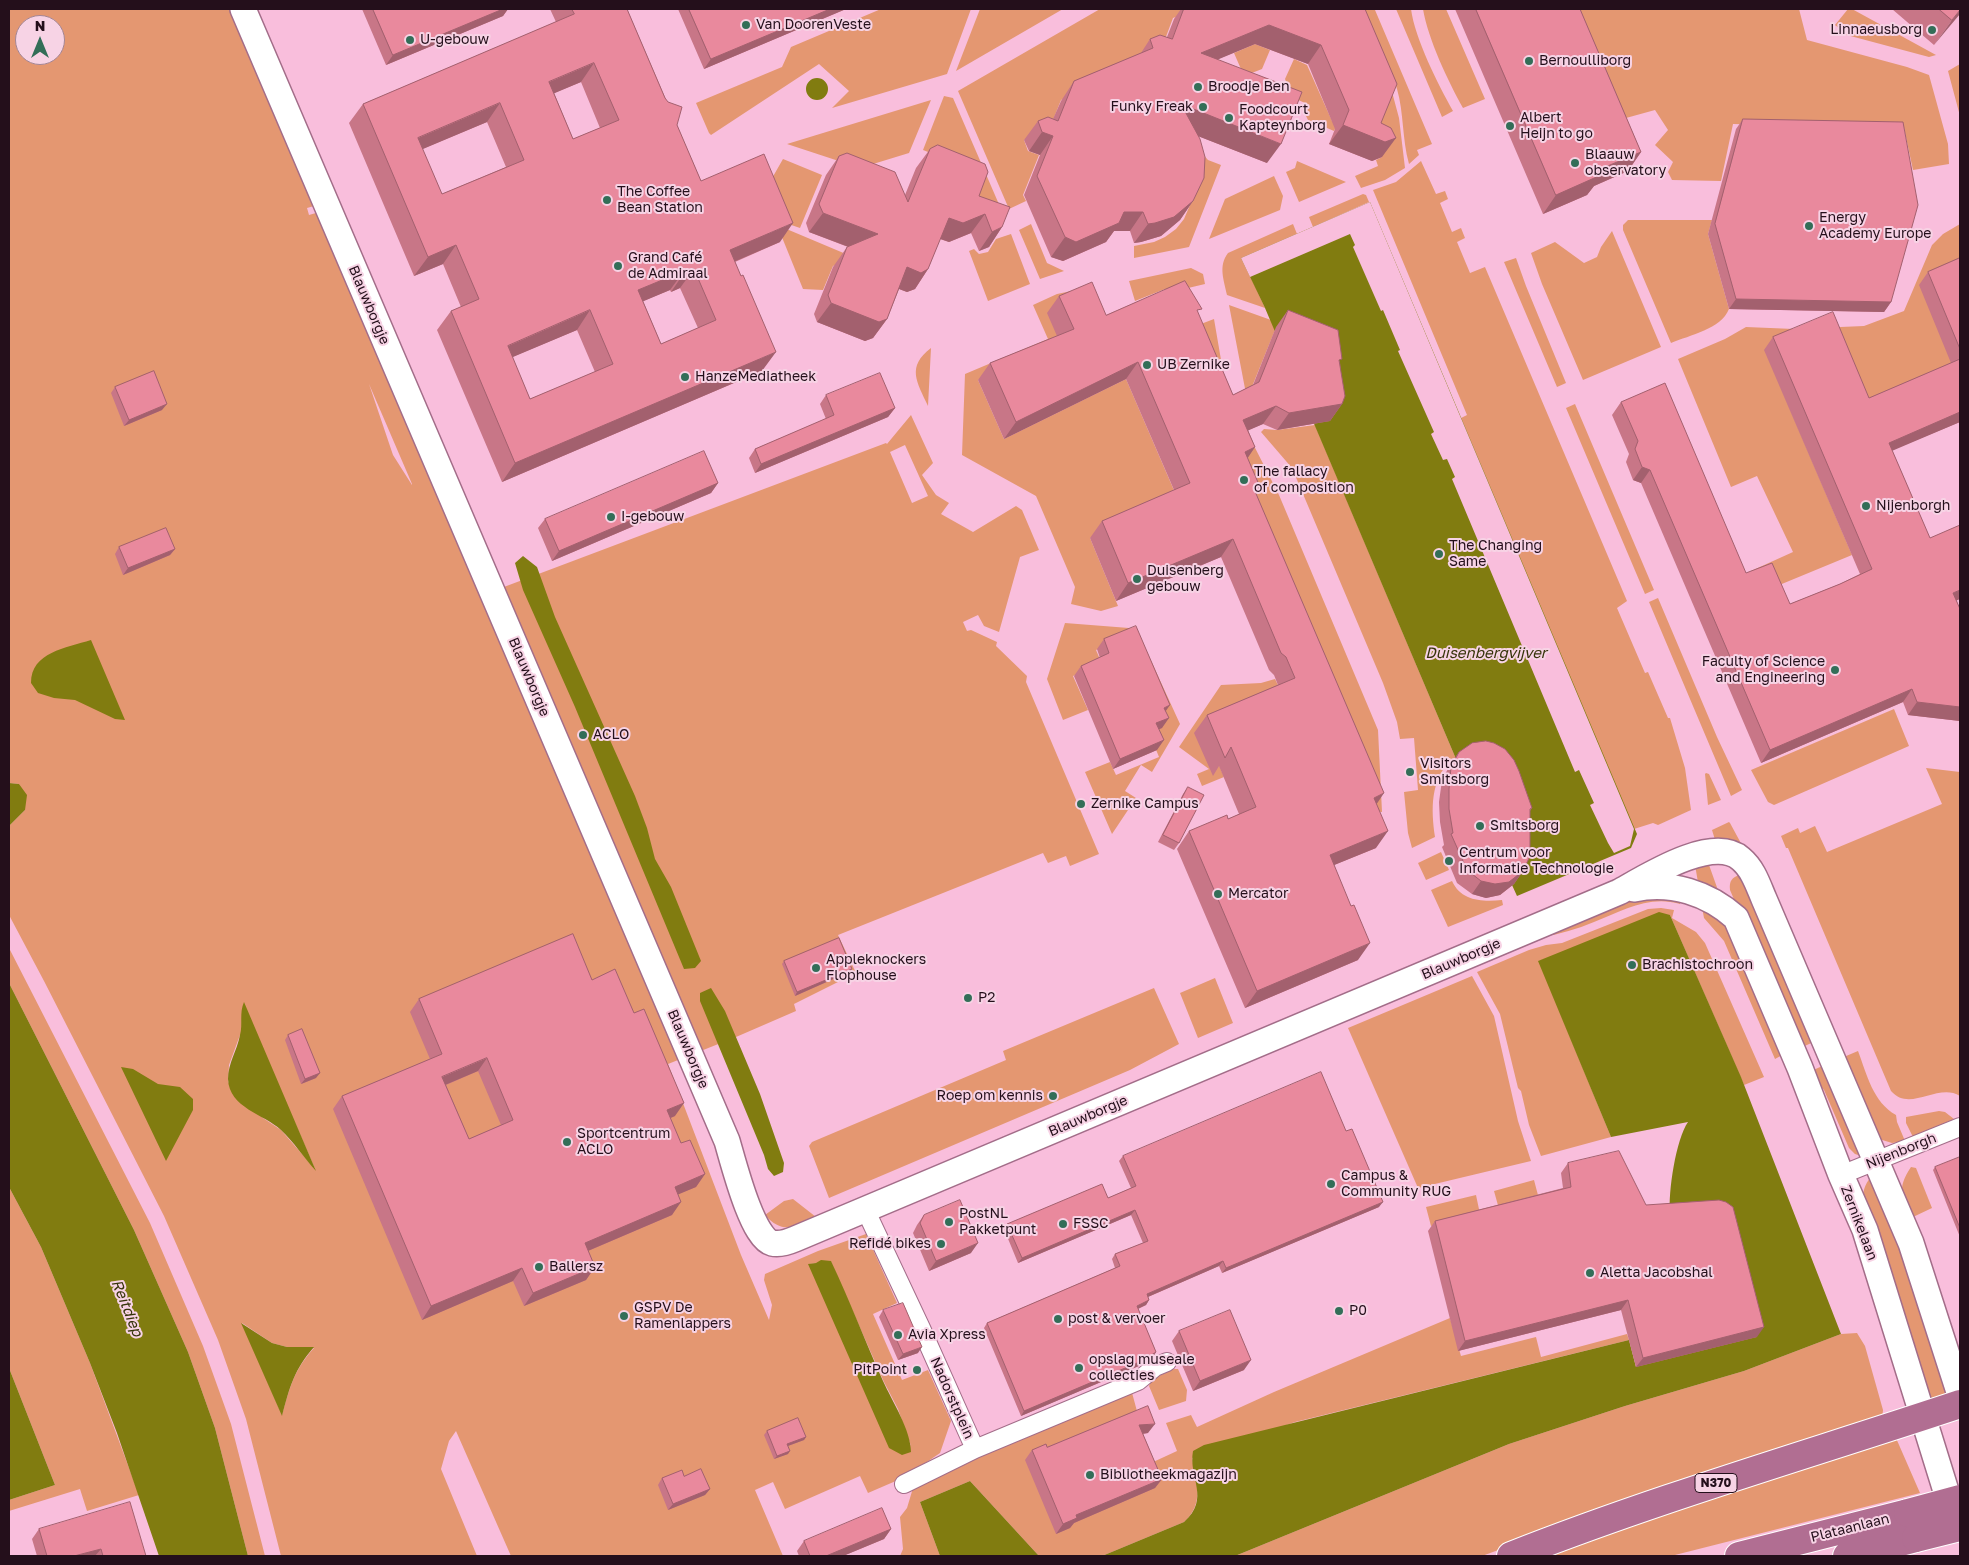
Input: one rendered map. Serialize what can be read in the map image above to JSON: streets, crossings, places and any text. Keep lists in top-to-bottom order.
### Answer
{
  "streets": {
    "highway": ["N370", "Plataanlaan"],
    "street": [
      "Blauwborgje",
      "Nijenborgh",
      "Zernikelaan",
      "Nadorstplein"
    ]
  },
  "crossings": [
    ["Blauwborgje", "Nijenborgh"],
    ["Blauwborgje", "Zernikelaan"],
    ["Blauwborgje", "Nadorstplein"],
    ["Nijenborgh", "Zernikelaan"],
    ["Zernikelaan", "N370"]
  ],
  "water": ["Duisenbergvijver", "Reitdiep"],
  "places": [
    "Van DoorenVeste",
    "Linnaeusborg",
    "U-gebouw",
    "Bernoulliborg",
    "Broodje Ben",
    "Funky Freak",
    "Foodcourt Kapteynborg",
    "Albert Heijn to go",
    "Blaauw observatory",
    "The Coffee Bean Station",
    "Energy Academy Europe",
    "Grand Café de Admiraal",
    "UB Zernike",
    "HanzeMediatheek",
    "The fallacy of composition",
    "Nijenborgh",
    "I-gebouw",
    "The Changing Same",
    "Duisenberg gebouw",
    "Faculty of Science and Engineering",
    "ACLO",
    "Visitors Smitsborg",
    "Zernike Campus",
    "Smitsborg",
    "Centrum voor Informatie Technologie",
    "Mercator",
    "Brachistochroon",
    "Appleknockers Flophouse",
    "P2",
    "Roep om kennis",
    "Sportcentrum ACLO",
    "Campus & Community RUG",
    "PostNL Pakketpunt",
    "FSSC",
    "Refidé bikes",
    "Ballersz",
    "Aletta Jacobshal",
    "P0",
    "GSPV De Ramenlappers",
    "post & vervoer",
    "Avia Xpress",
    "opslag museale collecties",
    "PitPoint",
    "Bibliotheekmagazijn"
  ],
  "north": "top"
}
